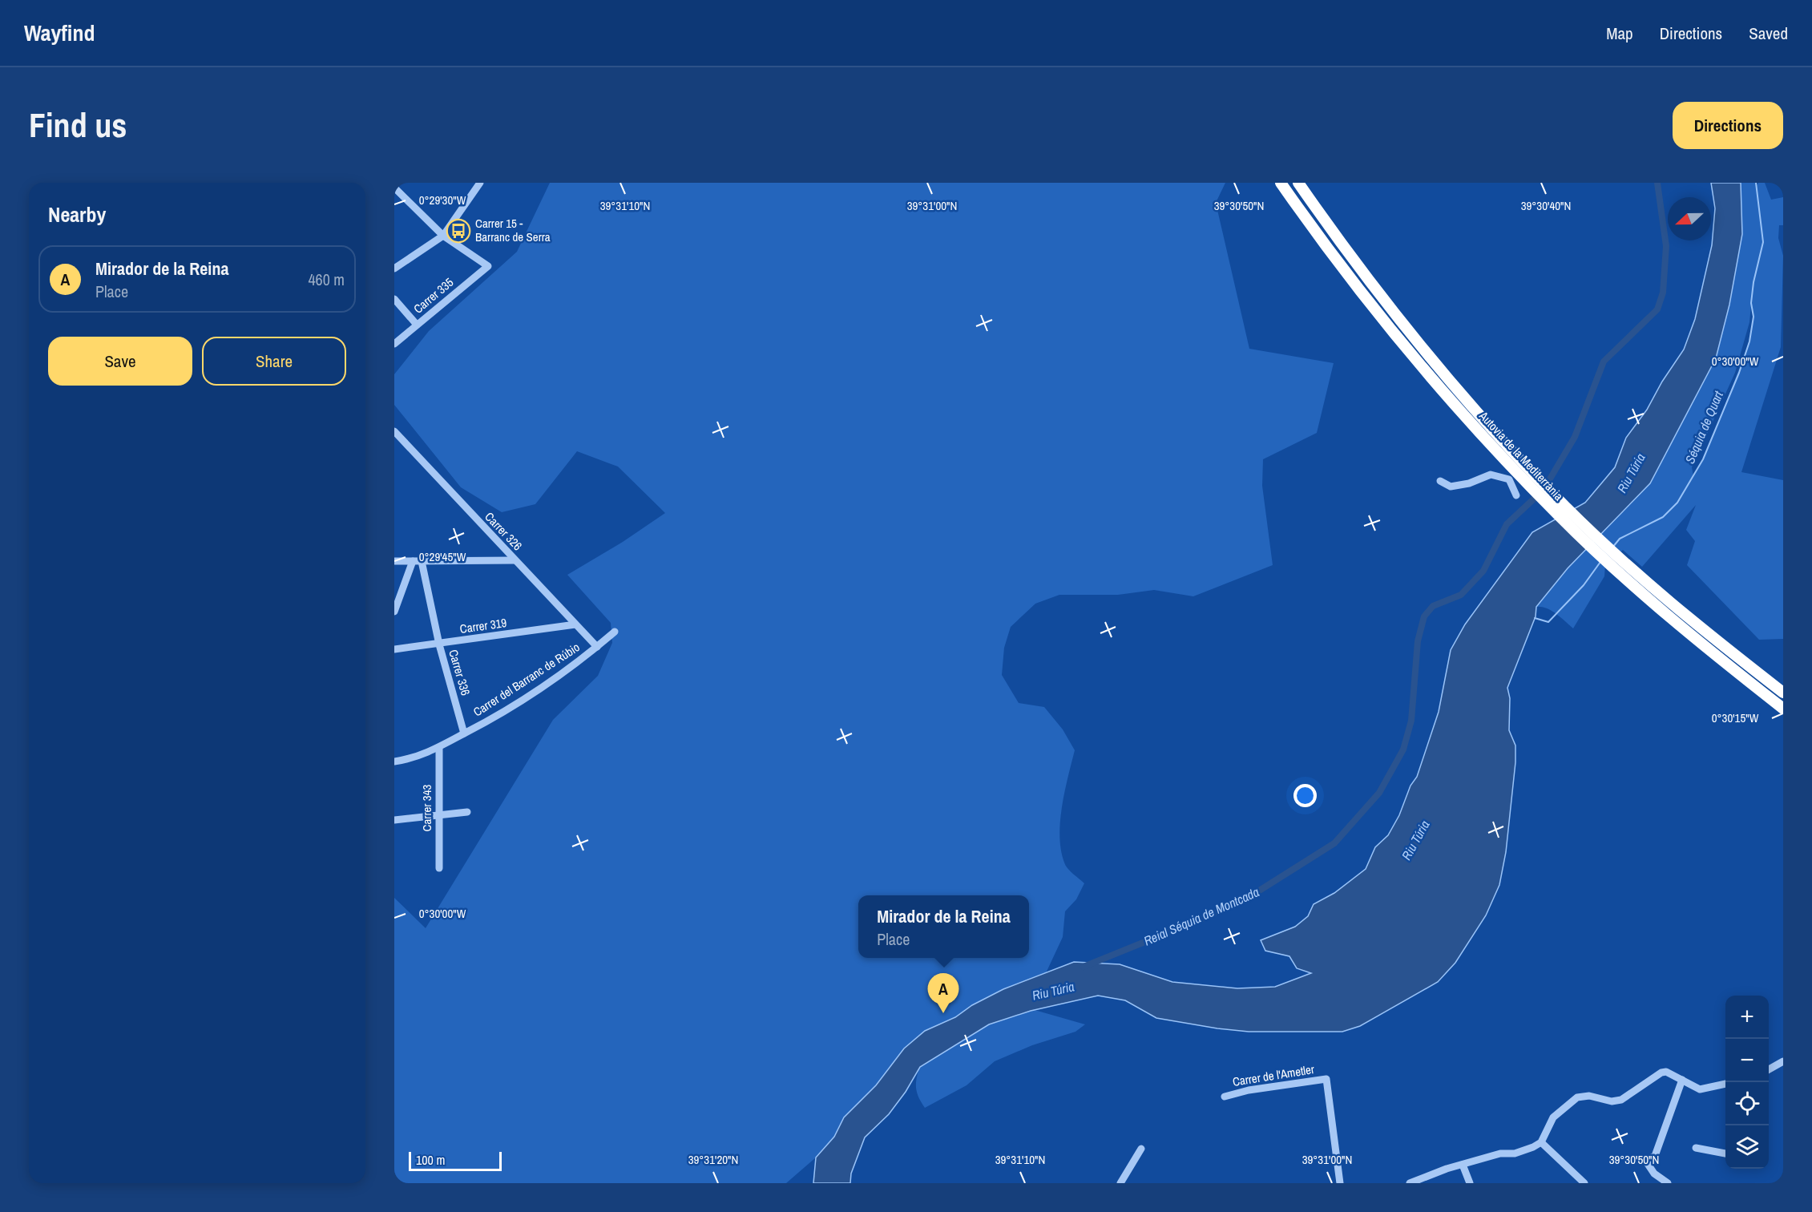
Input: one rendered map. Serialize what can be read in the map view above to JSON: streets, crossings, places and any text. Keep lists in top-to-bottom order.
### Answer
{
  "streets": {
    "highway": ["Autovia de la Mediterrània"],
    "street": [
      "Carrer 335",
      "Carrer 326",
      "Carrer 319",
      "Carrer 336",
      "Carrer del Barranc de Rúbio",
      "Carrer 343",
      "Carrer de l'Ametler"
    ]
  },
  "crossings": [
    ["Carrer 326", "Carrer 319"],
    ["Carrer 326", "Carrer del Barranc de Rúbio"],
    ["Carrer 319", "Carrer 336"],
    ["Carrer 336", "Carrer del Barranc de Rúbio"],
    ["Carrer del Barranc de Rúbio", "Carrer 343"]
  ],
  "water": ["Séquia de Quart", "Riu Túria", "Reial Séquia de Montcada"],
  "places": {
    "bus stop": ["Carrer 15 - Barranc de Serra"]
  },
  "scale_bar": "100 m",
  "north": "left",
  "page": {
    "header": "Wayfind",
    "nav": ["Map", "Directions", "Saved"],
    "buttons": [
      "Directions",
      ["Save", "Share"]
    ],
    "title": "Find us",
    "heading": "Nearby",
    "list": [
      {
        "mark": "A",
        "name": "Mirador de la Reina",
        "note": "Place",
        "value": "460 m"
      }
    ],
    "popup": ["Mirador de la Reina", "Place"],
    "pins": "A",
    "map_buttons": ["+", "−"],
    "scale": "100 m"
  },
  "coordinates": [
    "0°29'30\"W",
    "39°30'40\"N",
    "39°31'10\"N",
    "39°31'00\"N",
    "39°30'50\"N",
    "0°30'00\"W",
    "0°29'45\"W",
    "0°30'15\"W",
    "39°31'20\"N"
  ]
}
